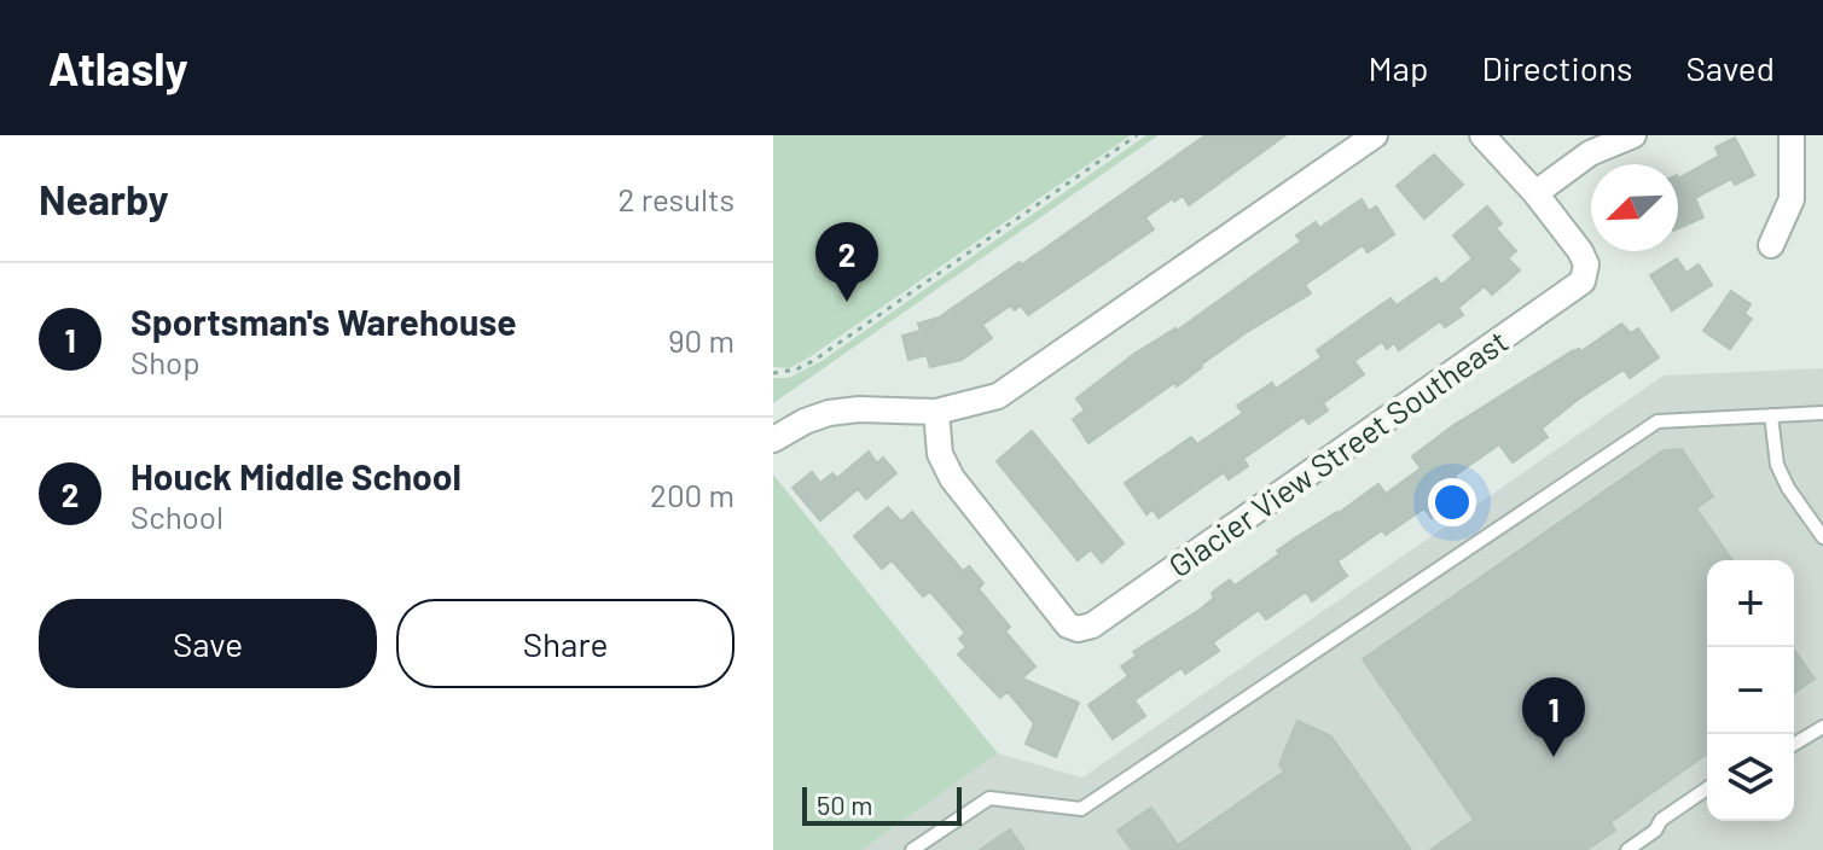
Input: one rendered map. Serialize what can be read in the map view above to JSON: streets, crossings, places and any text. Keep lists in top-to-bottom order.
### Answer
{
  "streets": {
    "street": ["Glacier View Street Southeast"]
  },
  "scale_bar": "50 m",
  "north": "bottom left",
  "page": {
    "header": "Atlasly",
    "nav": ["Map", "Directions", "Saved"],
    "heading": ["Nearby", "2 results"],
    "pins": ["2", "1"],
    "list": [
      {
        "mark": "1",
        "name": "Sportsman's Warehouse",
        "note": "Shop",
        "value": "90 m"
      },
      {
        "mark": "2",
        "name": "Houck Middle School",
        "note": "School",
        "value": "200 m"
      }
    ],
    "map_buttons": ["+", "−"],
    "buttons": ["Save", "Share"],
    "scale": "50 m"
  }
}
